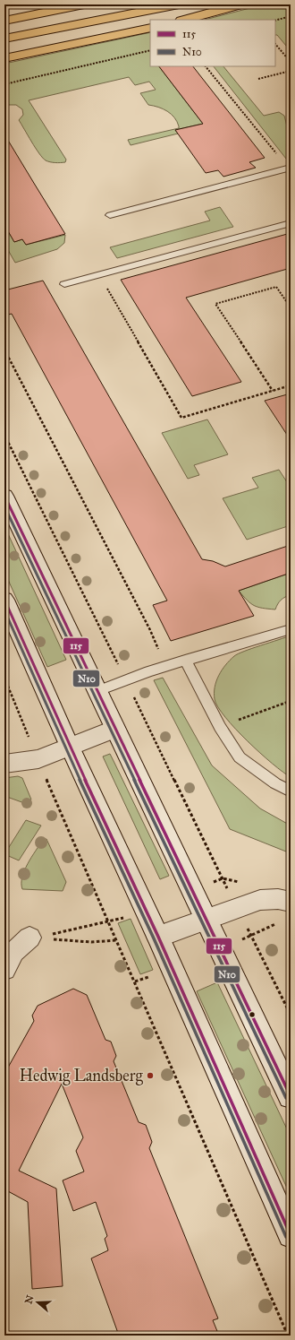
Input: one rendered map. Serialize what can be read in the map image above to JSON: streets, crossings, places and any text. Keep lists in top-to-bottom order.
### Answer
{
  "places": ["Hedwig Landsberg"],
  "lines": ["transit line 115", "transit line N10"],
  "legend": ["115", "N10"],
  "north": "left"
}
